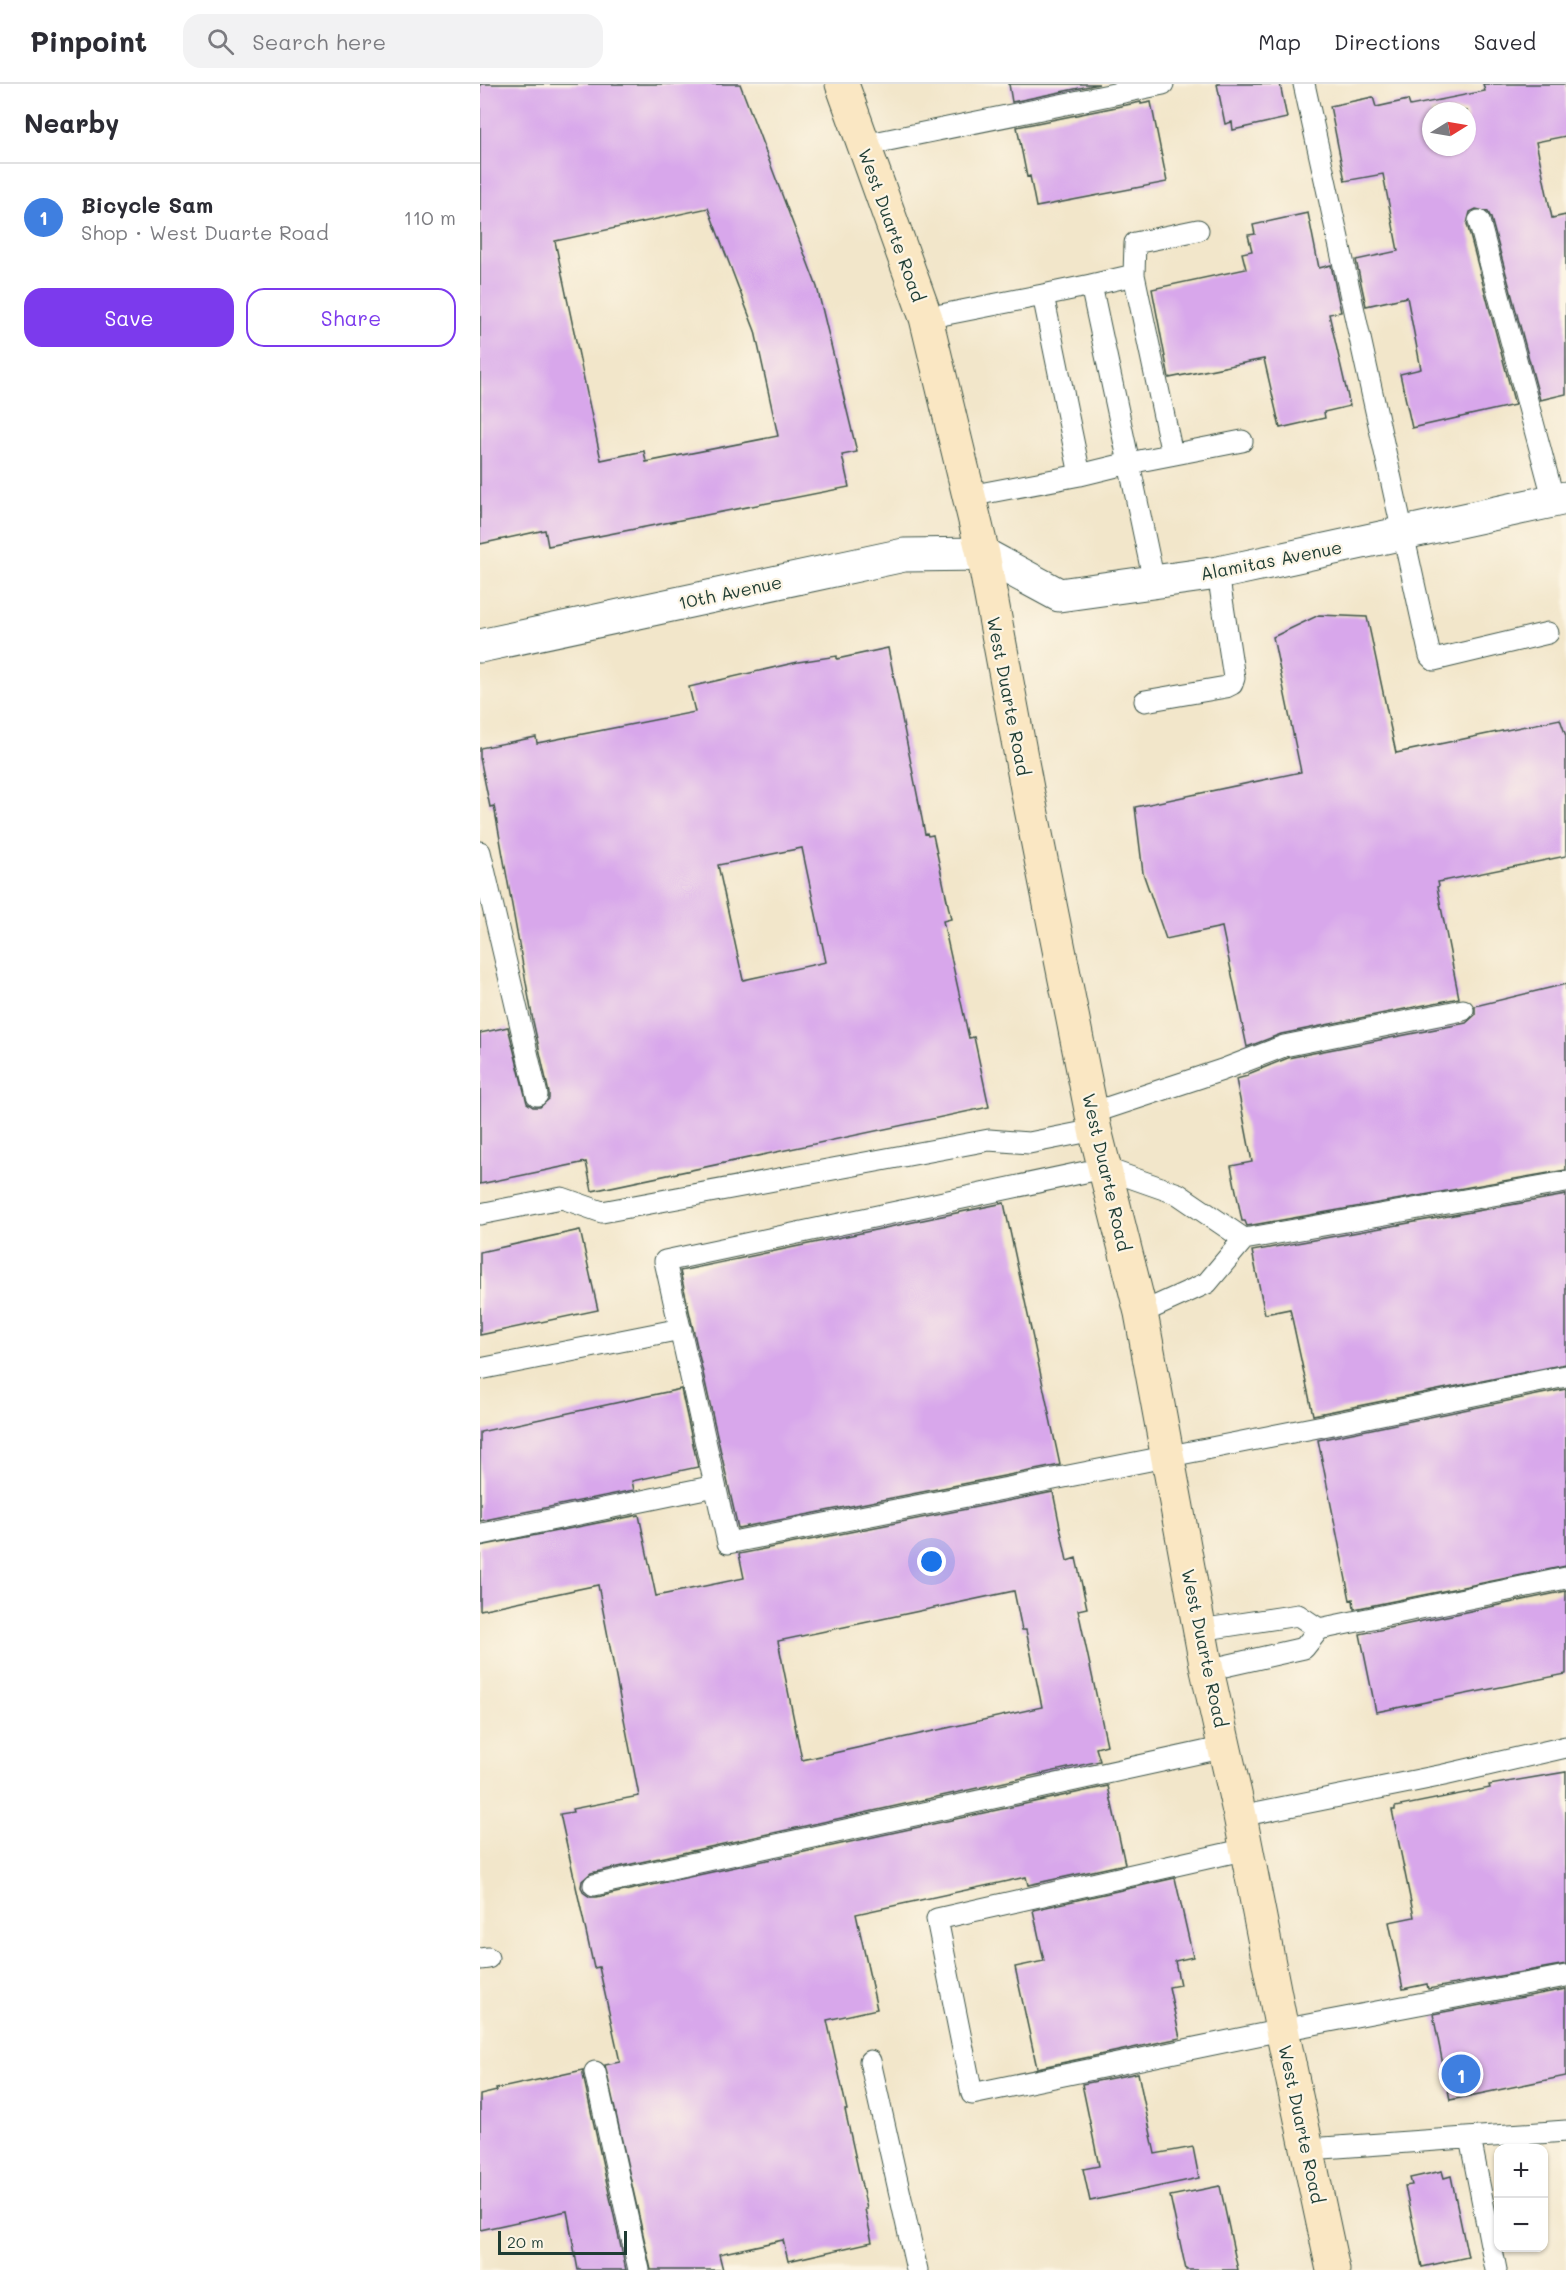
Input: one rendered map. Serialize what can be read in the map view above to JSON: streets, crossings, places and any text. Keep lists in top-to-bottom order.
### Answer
{
  "streets": {
    "main road": ["West Duarte Road"],
    "street": ["Alamitas Avenue", "10th Avenue"]
  },
  "crossings": [
    ["West Duarte Road", "Alamitas Avenue"],
    ["West Duarte Road", "10th Avenue"],
    ["Alamitas Avenue", "10th Avenue"]
  ],
  "scale_bar": "20 m",
  "north": "right",
  "page": {
    "header": "Pinpoint",
    "search": "Search here",
    "nav": ["Map", "Directions", "Saved"],
    "heading": "Nearby",
    "list": [
      {
        "mark": "1",
        "name": "Bicycle Sam",
        "note": "Shop · West Duarte Road",
        "value": "110 m"
      }
    ],
    "buttons": ["Save", "Share"],
    "pins": "1",
    "map_buttons": ["+", "−"],
    "scale": "20 m"
  }
}
